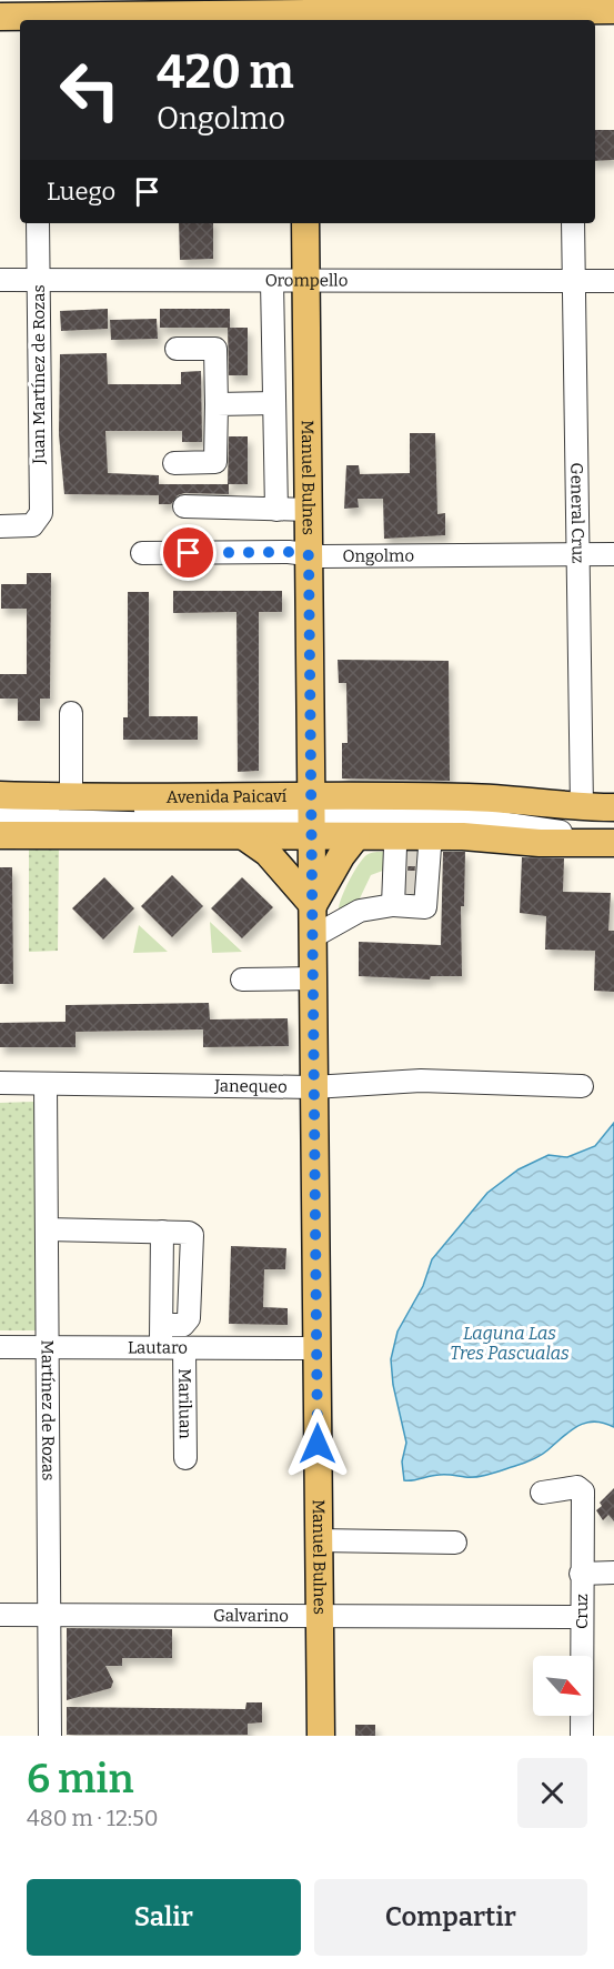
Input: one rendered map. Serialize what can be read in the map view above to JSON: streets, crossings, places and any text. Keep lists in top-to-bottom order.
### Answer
{
  "streets": {
    "main road": ["Manuel Bulnes", "Avenida Paicaví"],
    "street": [
      "Orompello",
      "Juan Martínez de Rozas",
      "General Cruz",
      "Ongolmo",
      "Janequeo",
      "Lautaro",
      "Mariluan",
      "Martínez de Rozas",
      "Cruz",
      "Galvarino"
    ]
  },
  "crossings": [
    ["Orompello", "Juan Martínez de Rozas"],
    ["Orompello", "Manuel Bulnes"],
    ["Orompello", "General Cruz"],
    ["Manuel Bulnes", "Ongolmo"],
    ["Manuel Bulnes", "Avenida Paicaví"],
    ["Manuel Bulnes", "Janequeo"],
    ["Manuel Bulnes", "Lautaro"],
    ["Manuel Bulnes", "Galvarino"],
    ["General Cruz", "Ongolmo"],
    ["General Cruz", "Avenida Paicaví"],
    ["Janequeo", "Martínez de Rozas"],
    ["Lautaro", "Mariluan"],
    ["Lautaro", "Martínez de Rozas"],
    ["Martínez de Rozas", "Galvarino"],
    ["Cruz", "Galvarino"]
  ],
  "water": ["Laguna Las Tres Pascualas"],
  "north": "bottom right",
  "page": {
    "turn": ["420 m", "Ongolmo"],
    "then": "Luego",
    "heading": ["6 min", "480 m · 12:50"],
    "buttons": ["Salir", "Compartir"]
  }
}
